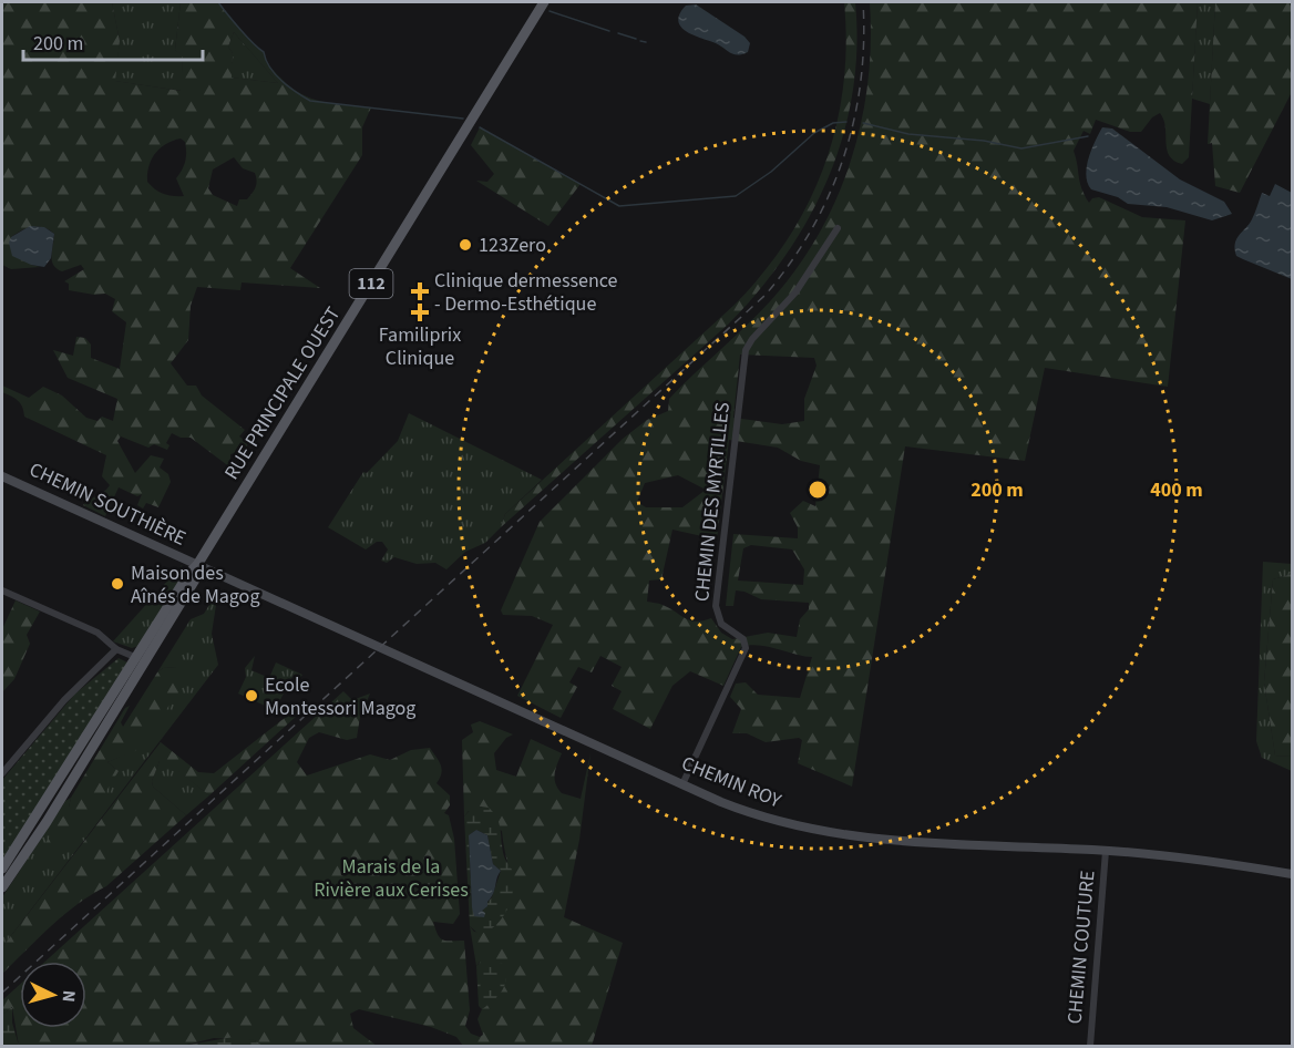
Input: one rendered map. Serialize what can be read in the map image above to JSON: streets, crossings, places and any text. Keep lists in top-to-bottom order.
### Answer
{
  "streets": {
    "main road": ["112", "RUE PRINCIPALE OUEST"],
    "street": [
      "CHEMIN DES MYRTILLES",
      "CHEMIN SOUTHIÈRE",
      "CHEMIN ROY",
      "CHEMIN COUTURE"
    ]
  },
  "crossings": [
    ["RUE PRINCIPALE OUEST", "CHEMIN SOUTHIÈRE"],
    ["RUE PRINCIPALE OUEST", "CHEMIN ROY"],
    ["CHEMIN DES MYRTILLES", "CHEMIN ROY"],
    ["CHEMIN SOUTHIÈRE", "CHEMIN ROY"],
    ["CHEMIN ROY", "CHEMIN COUTURE"]
  ],
  "parks": ["Marais de la Rivière aux Cerises"],
  "places": {
    "other": ["123Zero", "Maison des Aînés de Magog", "Ecole Montessori Magog"],
    "health": ["Clinique dermessence - Dermo-Esthétique", "Familiprix Clinique"]
  },
  "scale_bar": "200 m",
  "north": "right",
  "rings": ["200 m", "400 m"]
}
